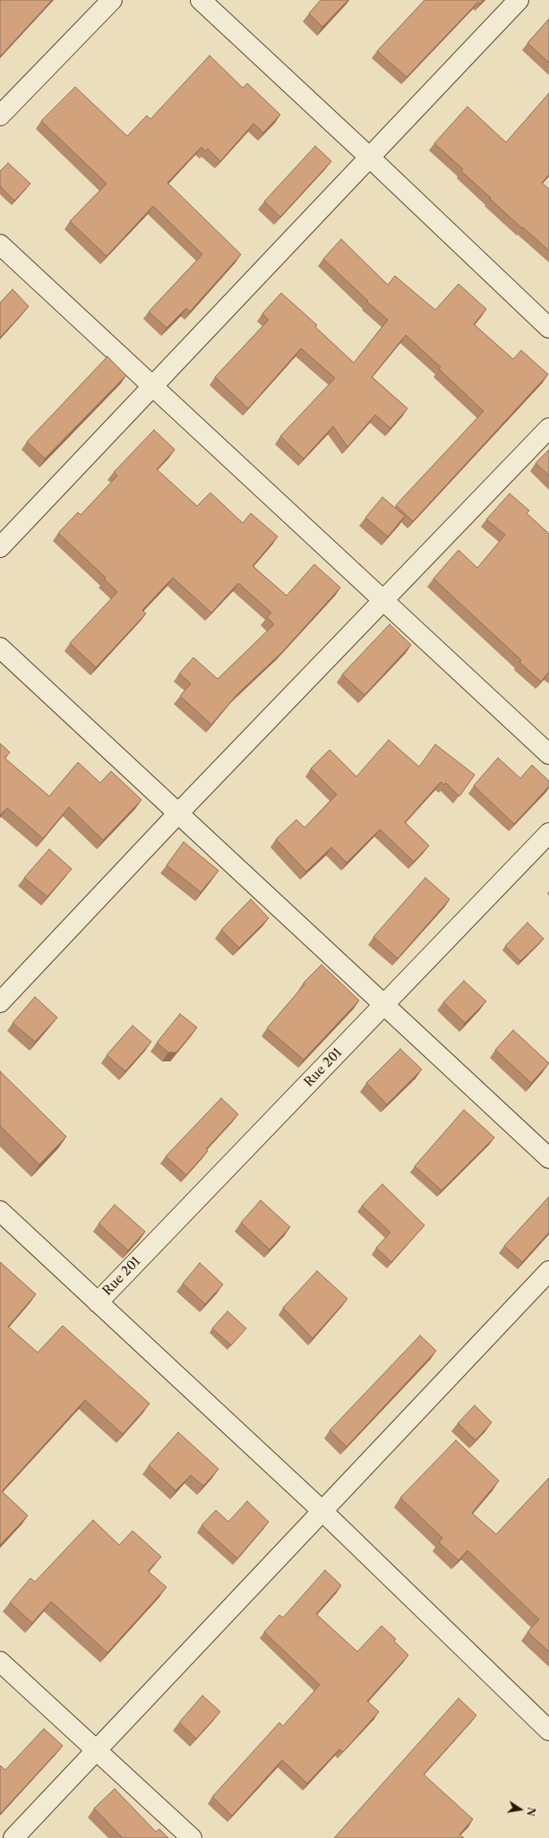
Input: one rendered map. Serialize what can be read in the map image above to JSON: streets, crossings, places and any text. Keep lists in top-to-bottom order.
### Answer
{
  "streets": {
    "street": ["Rue 201"]
  },
  "north": "right"
}
